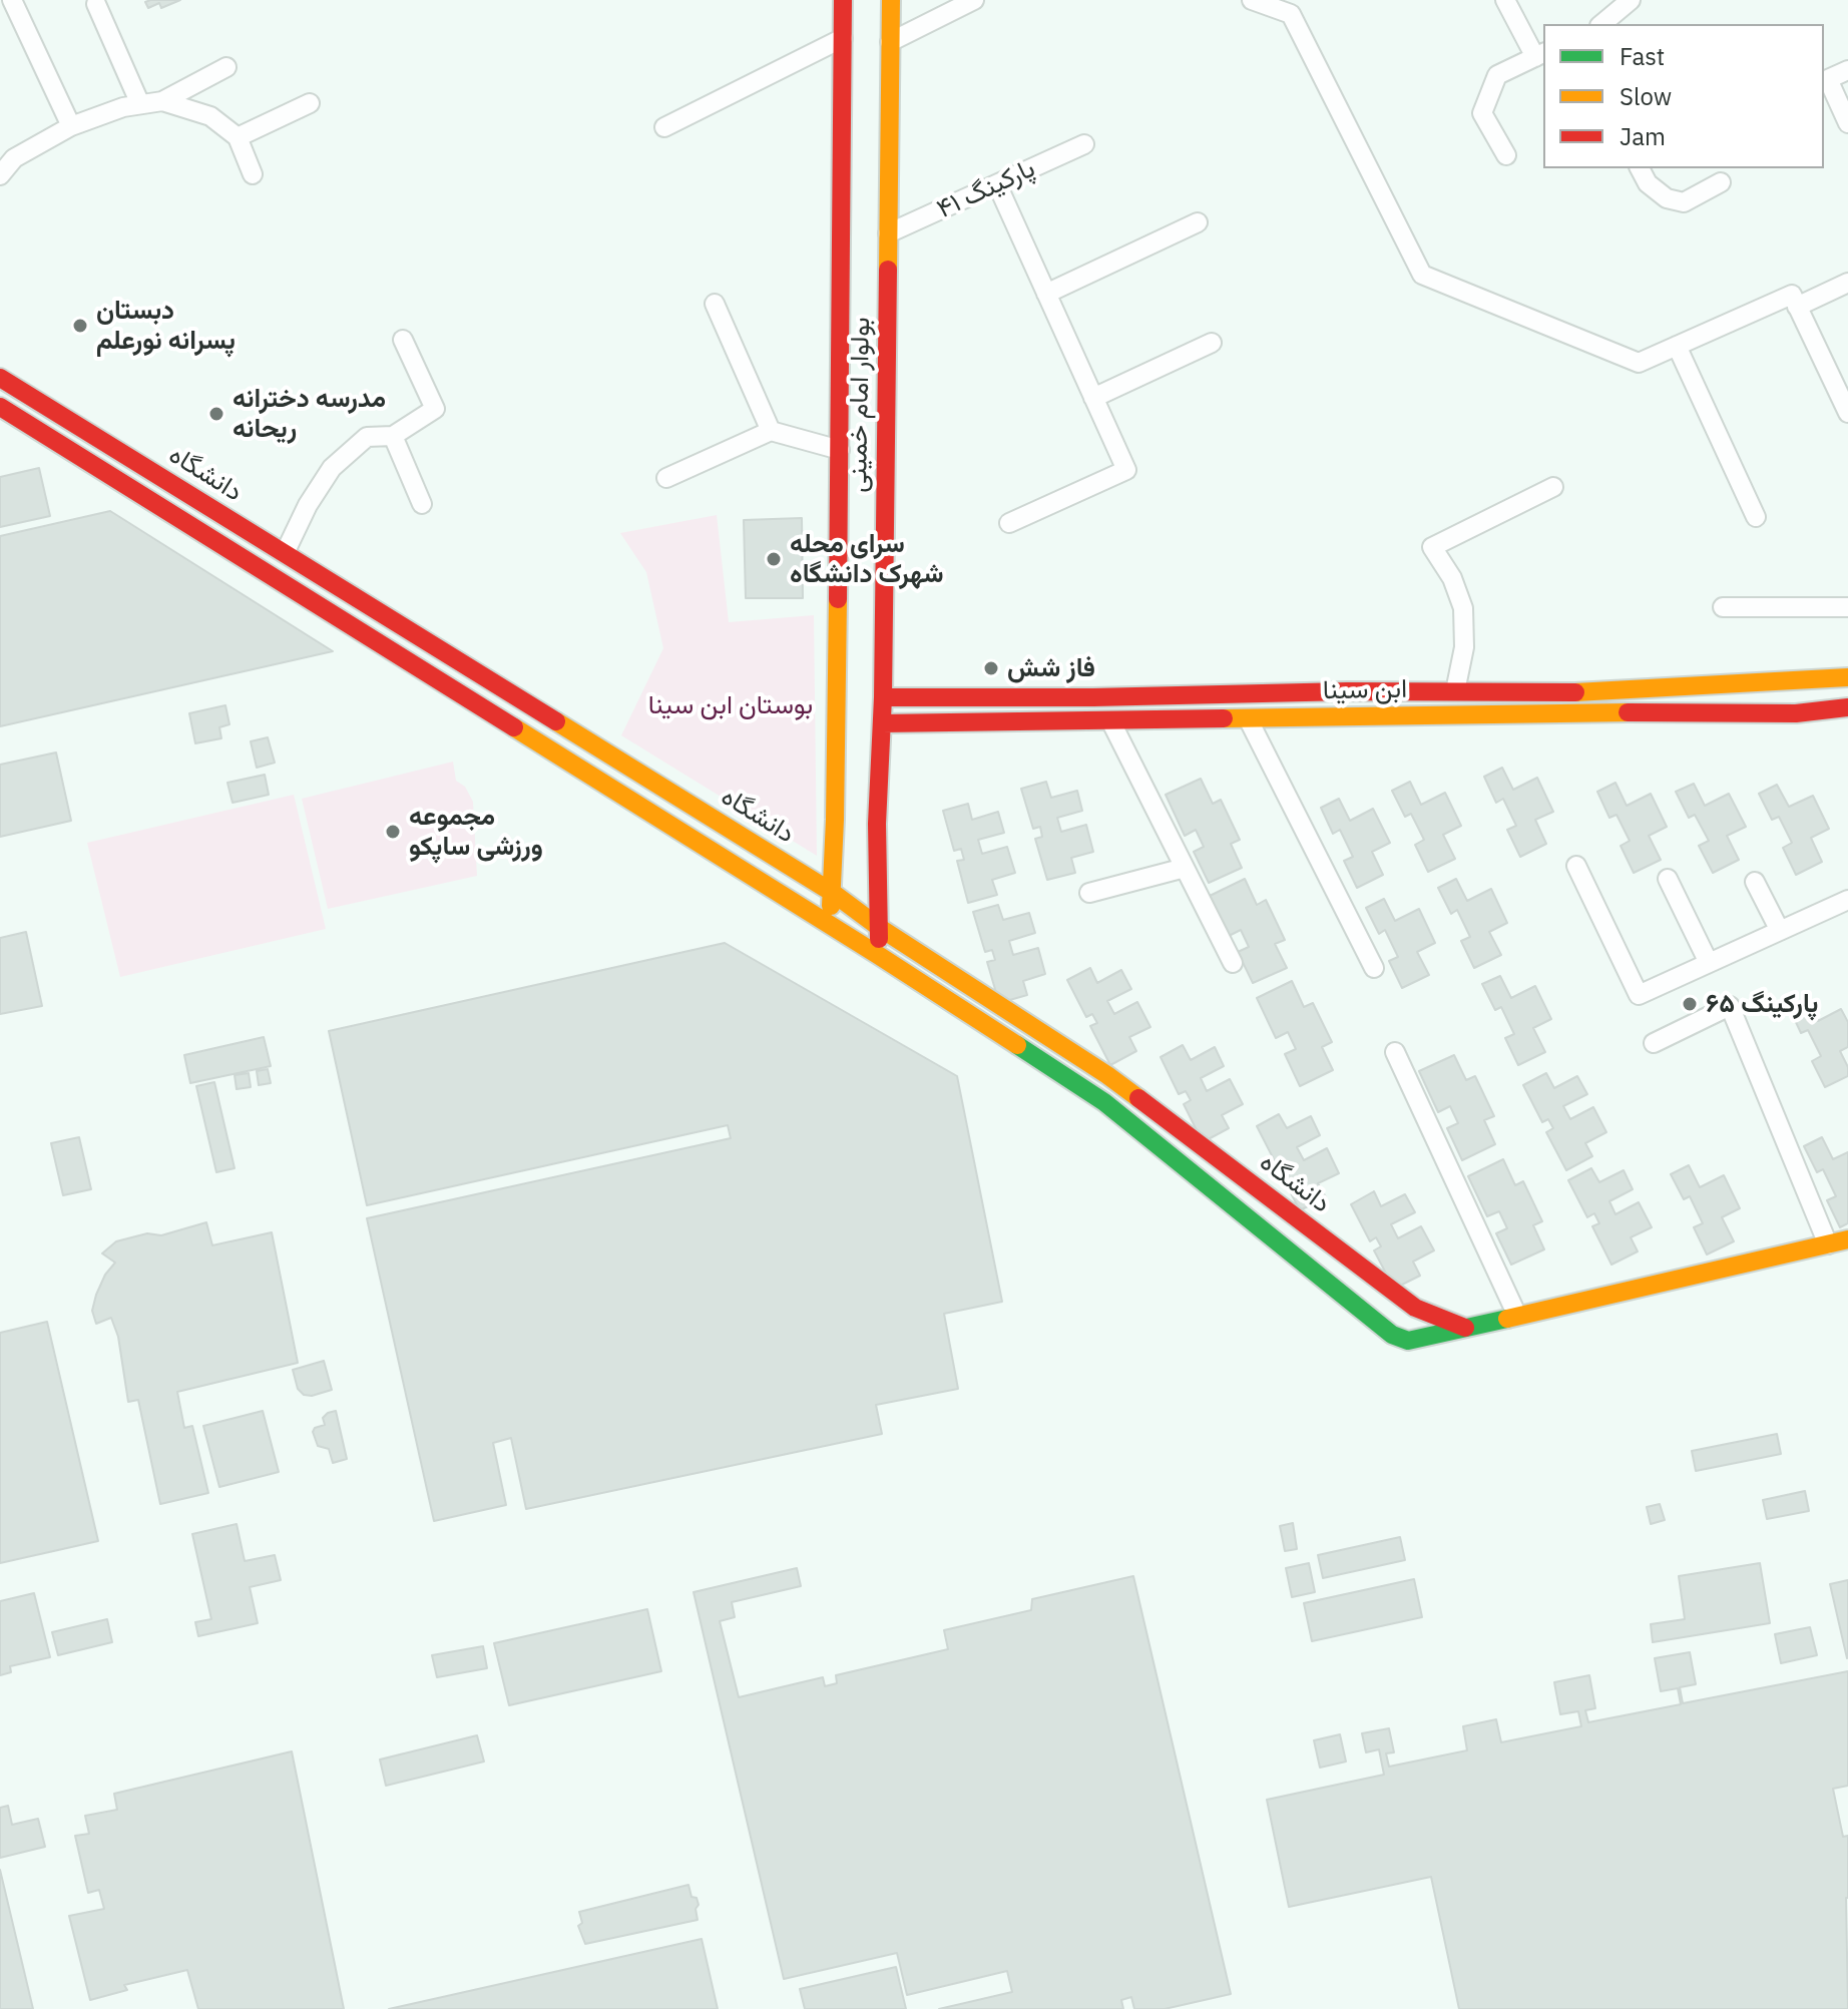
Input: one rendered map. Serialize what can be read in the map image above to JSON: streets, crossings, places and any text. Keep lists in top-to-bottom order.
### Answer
{
  "streets": {
    "street": [
      "پارکینگ ۴۱",
      "بولوار امام خمینی",
      "دانشگاه",
      "ابن سینا"
    ]
  },
  "crossings": [
    ["پارکینگ ۴۱", "بولوار امام خمینی"],
    ["بولوار امام خمینی", "دانشگاه"],
    ["بولوار امام خمینی", "ابن سینا"]
  ],
  "parks": ["بوستان ابن سینا"],
  "places": [
    "دبستان پسرانه نورعلم",
    "مدرسه دخترانه ریحانه",
    "سرای محله شهرک دانشگاه",
    "فاز شش",
    "مجموعه ورزشی ساپکو",
    "پارکینگ ۶۵"
  ],
  "legend": ["Fast", "Slow", "Jam"]
}
